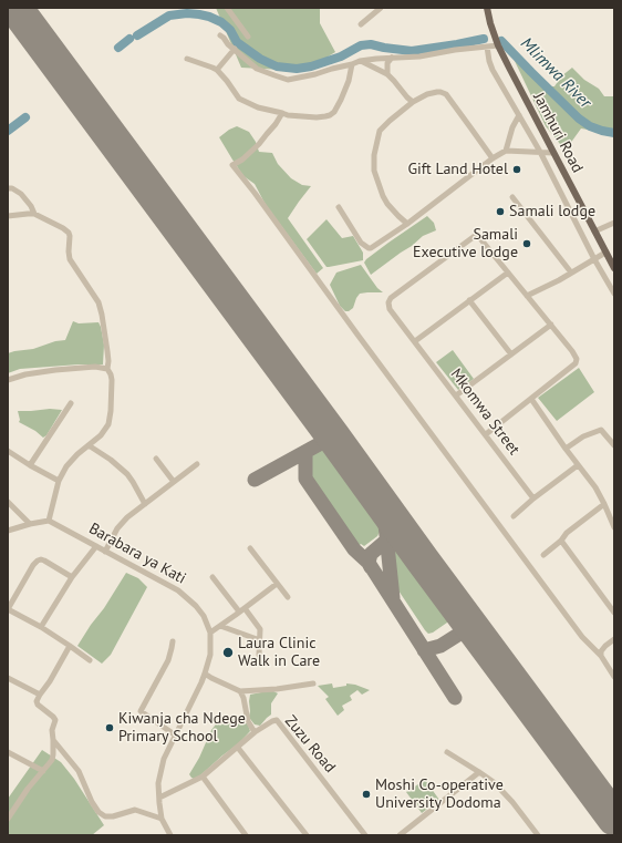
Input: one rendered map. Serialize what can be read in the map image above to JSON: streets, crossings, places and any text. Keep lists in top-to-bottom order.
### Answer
{
  "streets": {
    "main road": ["Jamhuri Road"],
    "street": ["Mkomwa Street", "Barabara ya Kati", "Zuzu Road"]
  },
  "crossings": [
    ["Barabara ya Kati", "Zuzu Road"]
  ],
  "water": ["Mlimwa River"],
  "places": [
    "Gift Land Hotel",
    "Samali lodge",
    "Samali Executive lodge",
    "Laura Clinic Walk in Care",
    "Kiwanja cha Ndege Primary School",
    "Moshi Co-operative University Dodoma"
  ]
}
